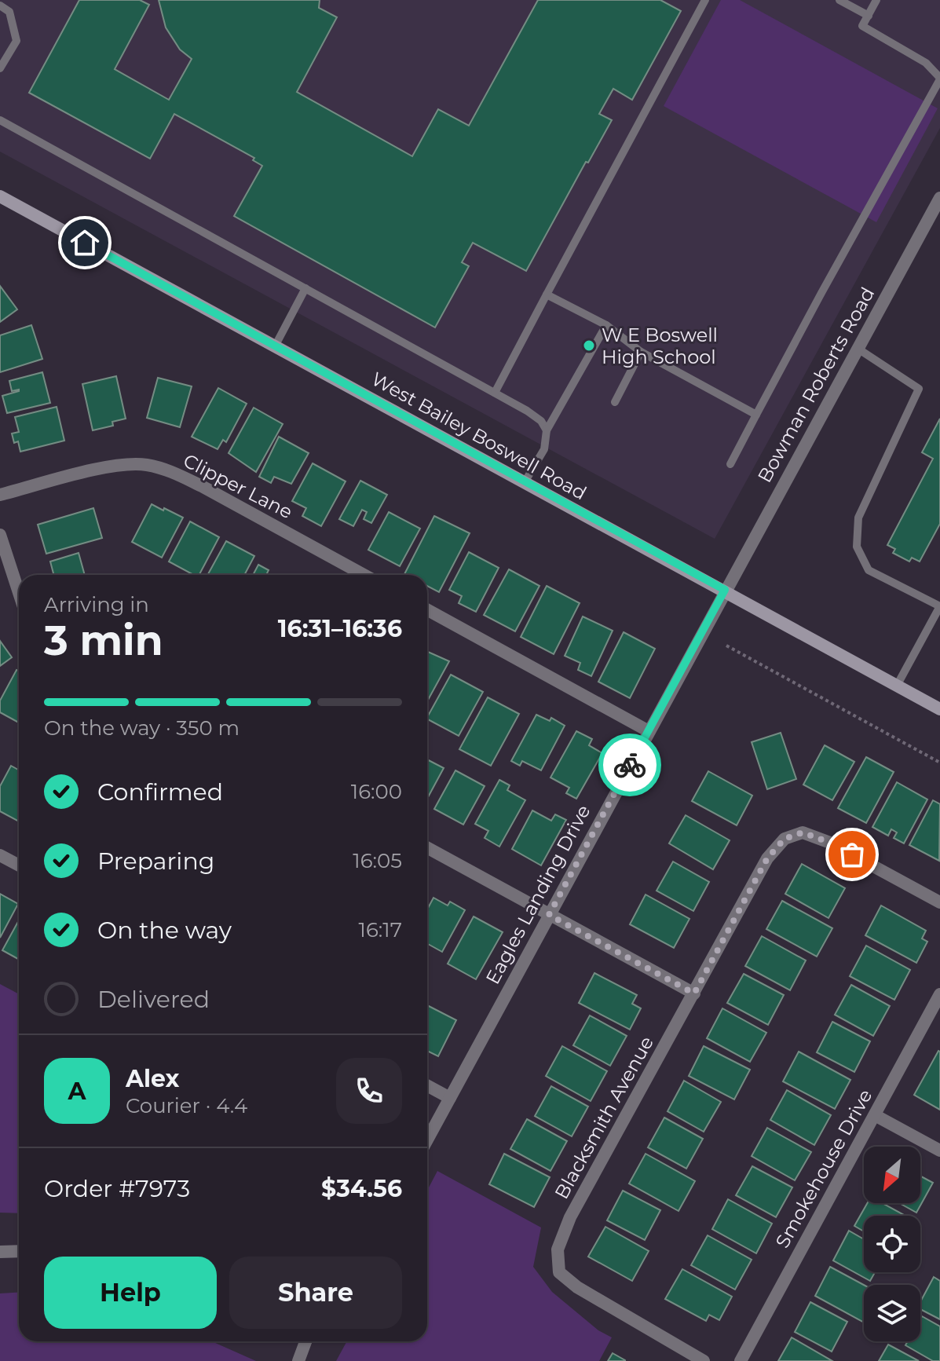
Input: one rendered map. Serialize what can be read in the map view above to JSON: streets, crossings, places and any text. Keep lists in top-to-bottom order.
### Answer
{
  "streets": {
    "main road": ["West Bailey Boswell Road"],
    "street": [
      "Bowman Roberts Road",
      "Clipper Lane",
      "Eagles Landing Drive",
      "Blacksmith Avenue",
      "Smokehouse Drive"
    ]
  },
  "crossings": [
    ["Bowman Roberts Road", "West Bailey Boswell Road"],
    ["Bowman Roberts Road", "Eagles Landing Drive"],
    ["West Bailey Boswell Road", "Eagles Landing Drive"]
  ],
  "places": ["W E Boswell High School"],
  "north": "bottom left",
  "page": {
    "heading": ["3 min", "Arriving in", "16:31–16:36"],
    "panel": [
      "Alex",
      "Courier · 4.4",
      "Order #7973",
      "$34.56"
    ],
    "bar": "On the way · 350 m",
    "list": [
      ["Confirmed", "16:00"],
      ["Preparing", "16:05"],
      ["On the way", "16:17"],
      "Delivered"
    ],
    "round": "A",
    "buttons": ["Help", "Share"]
  }
}
